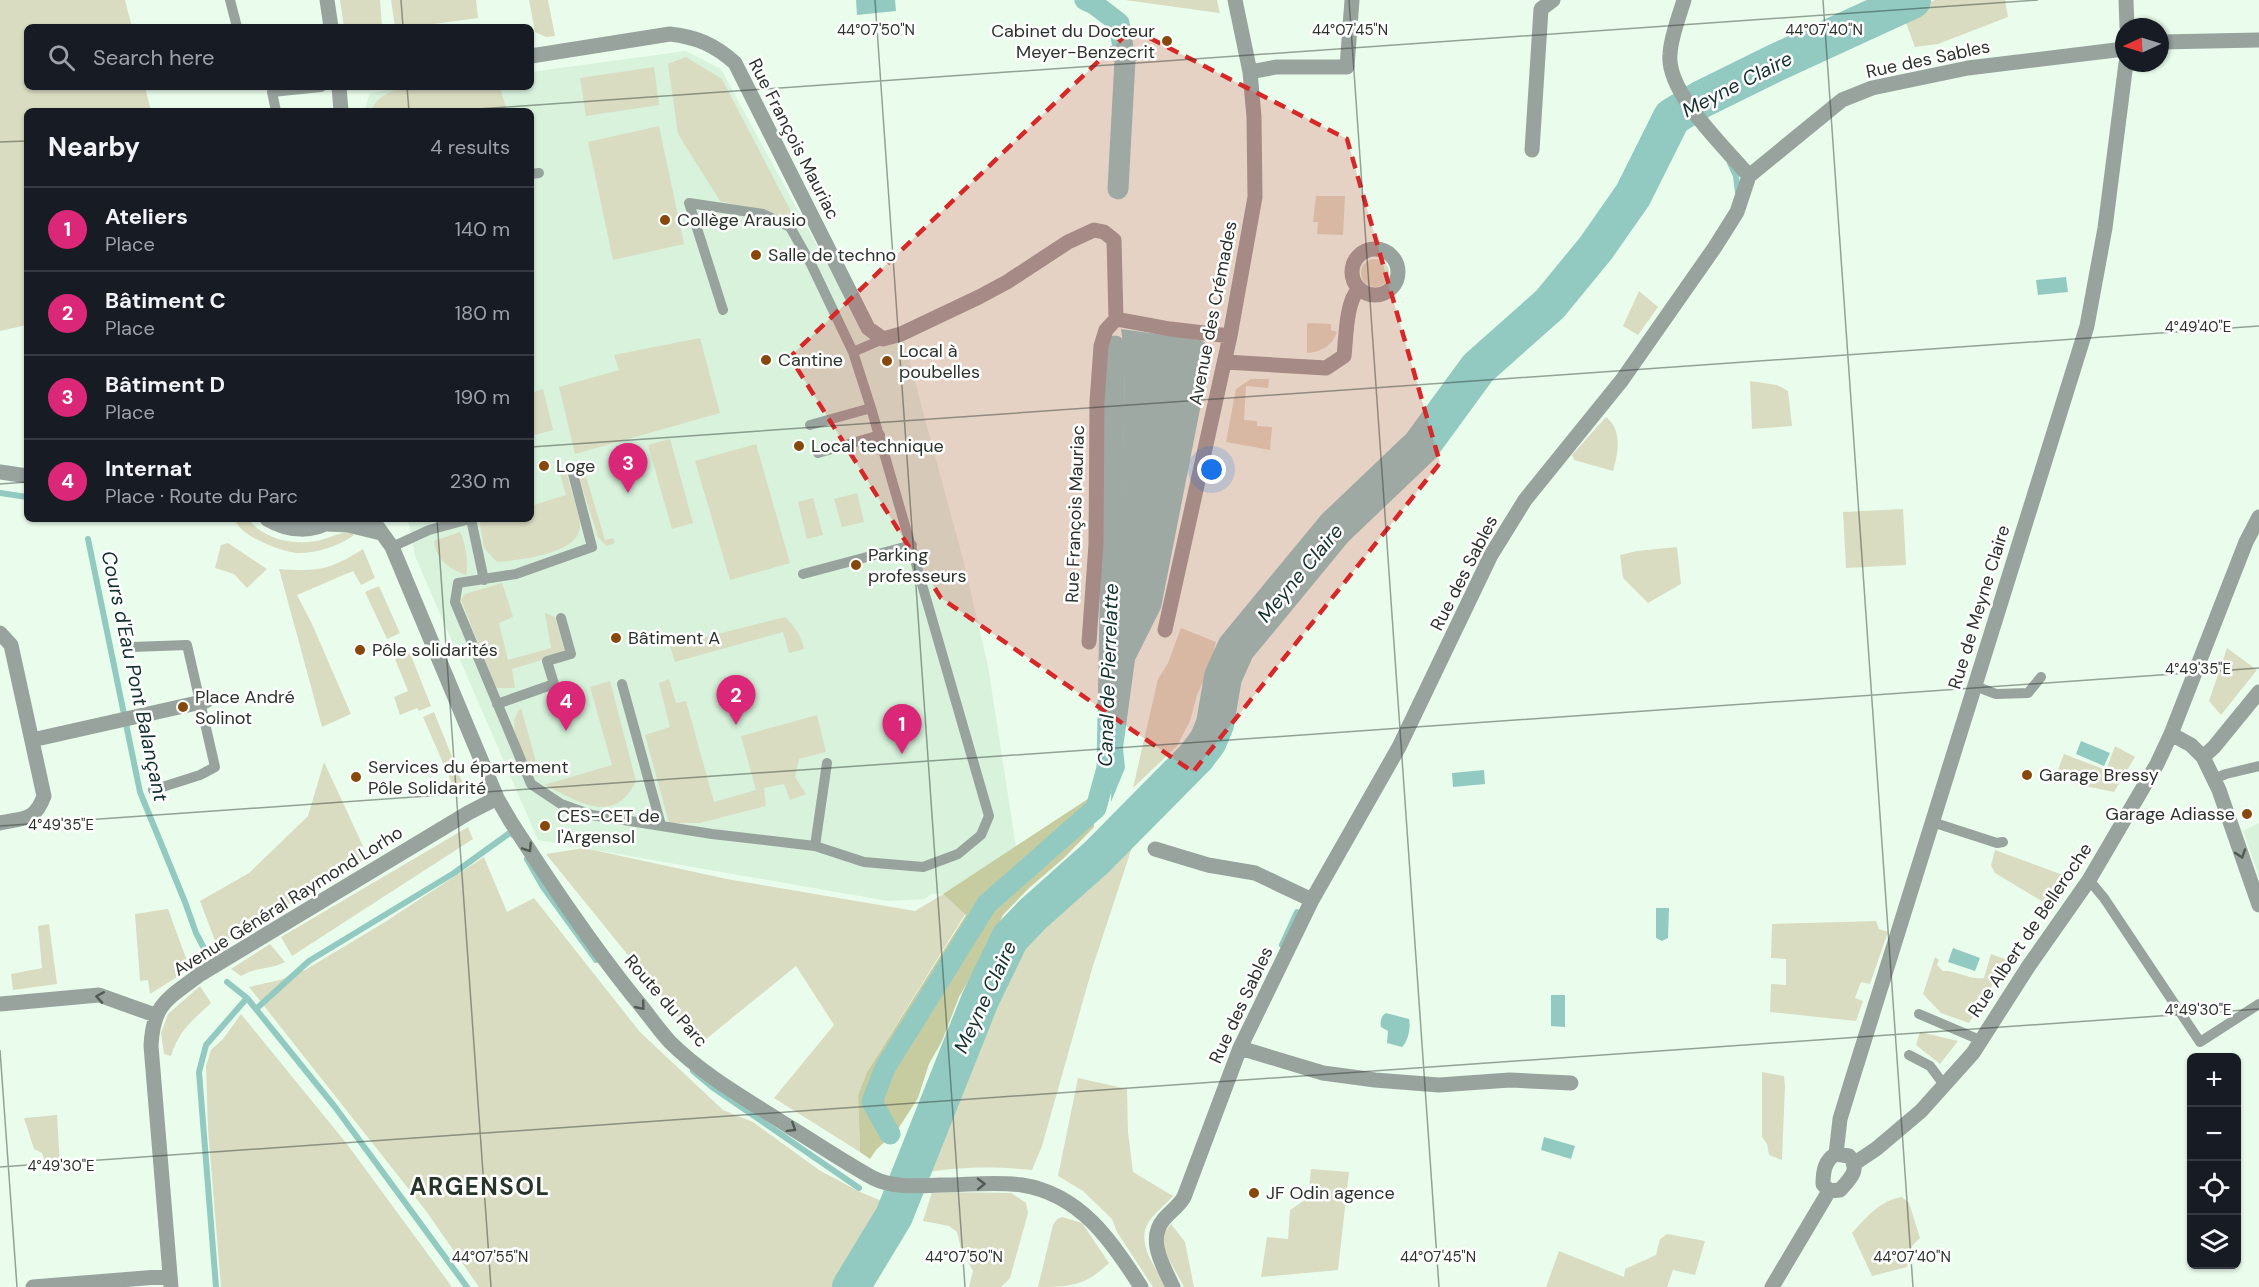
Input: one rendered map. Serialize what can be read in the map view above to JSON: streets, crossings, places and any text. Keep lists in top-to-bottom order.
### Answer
{
  "streets": {
    "street": [
      "Rue des Sables",
      "Rue François Mauriac",
      "Avenue des Crémades",
      "Rue de Meyne Claire",
      "Avenue Général Raymond Lorho",
      "Rue Albert de Belleroche",
      "Route du Parc"
    ]
  },
  "crossings": [
    ["Rue de Meyne Claire", "Rue Albert de Belleroche"],
    ["Avenue Général Raymond Lorho", "Route du Parc"]
  ],
  "one_way": ["Route du Parc"],
  "districts": ["ARGENSOL"],
  "water": ["Meyne Claire", "Canal de Pierrelatte", "Cours d'Eau Pont Balançant"],
  "places": [
    "Cabinet du Docteur Meyer-Benzecrit",
    "Collège Arausio",
    "Salle de techno",
    "Cantine",
    "Local à poubelles",
    "Local technique",
    "Loge",
    "Parking professeurs",
    "Bâtiment A",
    "Pôle solidarités",
    "Place André Solinot",
    "Garage Bressy",
    "Services du épartement Pôle Solidarité",
    "Garage Adiasse",
    "CES-CET de l'Argensol",
    "JF Odin agence"
  ],
  "north": "left",
  "page": {
    "search": "Search here",
    "heading": ["Nearby", "4 results"],
    "list": [
      {
        "mark": "1",
        "name": "Ateliers",
        "note": "Place",
        "value": "140 m"
      },
      {
        "mark": "2",
        "name": "Bâtiment C",
        "note": "Place",
        "value": "180 m"
      },
      {
        "mark": "3",
        "name": "Bâtiment D",
        "note": "Place",
        "value": "190 m"
      },
      {
        "mark": "4",
        "name": "Internat",
        "note": "Place · Route du Parc",
        "value": "230 m"
      }
    ],
    "pins": [
      "3",
      "2",
      "4",
      "1"
    ],
    "map_buttons": ["+", "−"]
  },
  "coordinates": [
    "44°07'50\"N",
    "44°07'45\"N",
    "44°07'40\"N",
    "4°49'40\"E",
    "4°49'35\"E",
    "4°49'30\"E",
    "44°07'55\"N"
  ]
}
